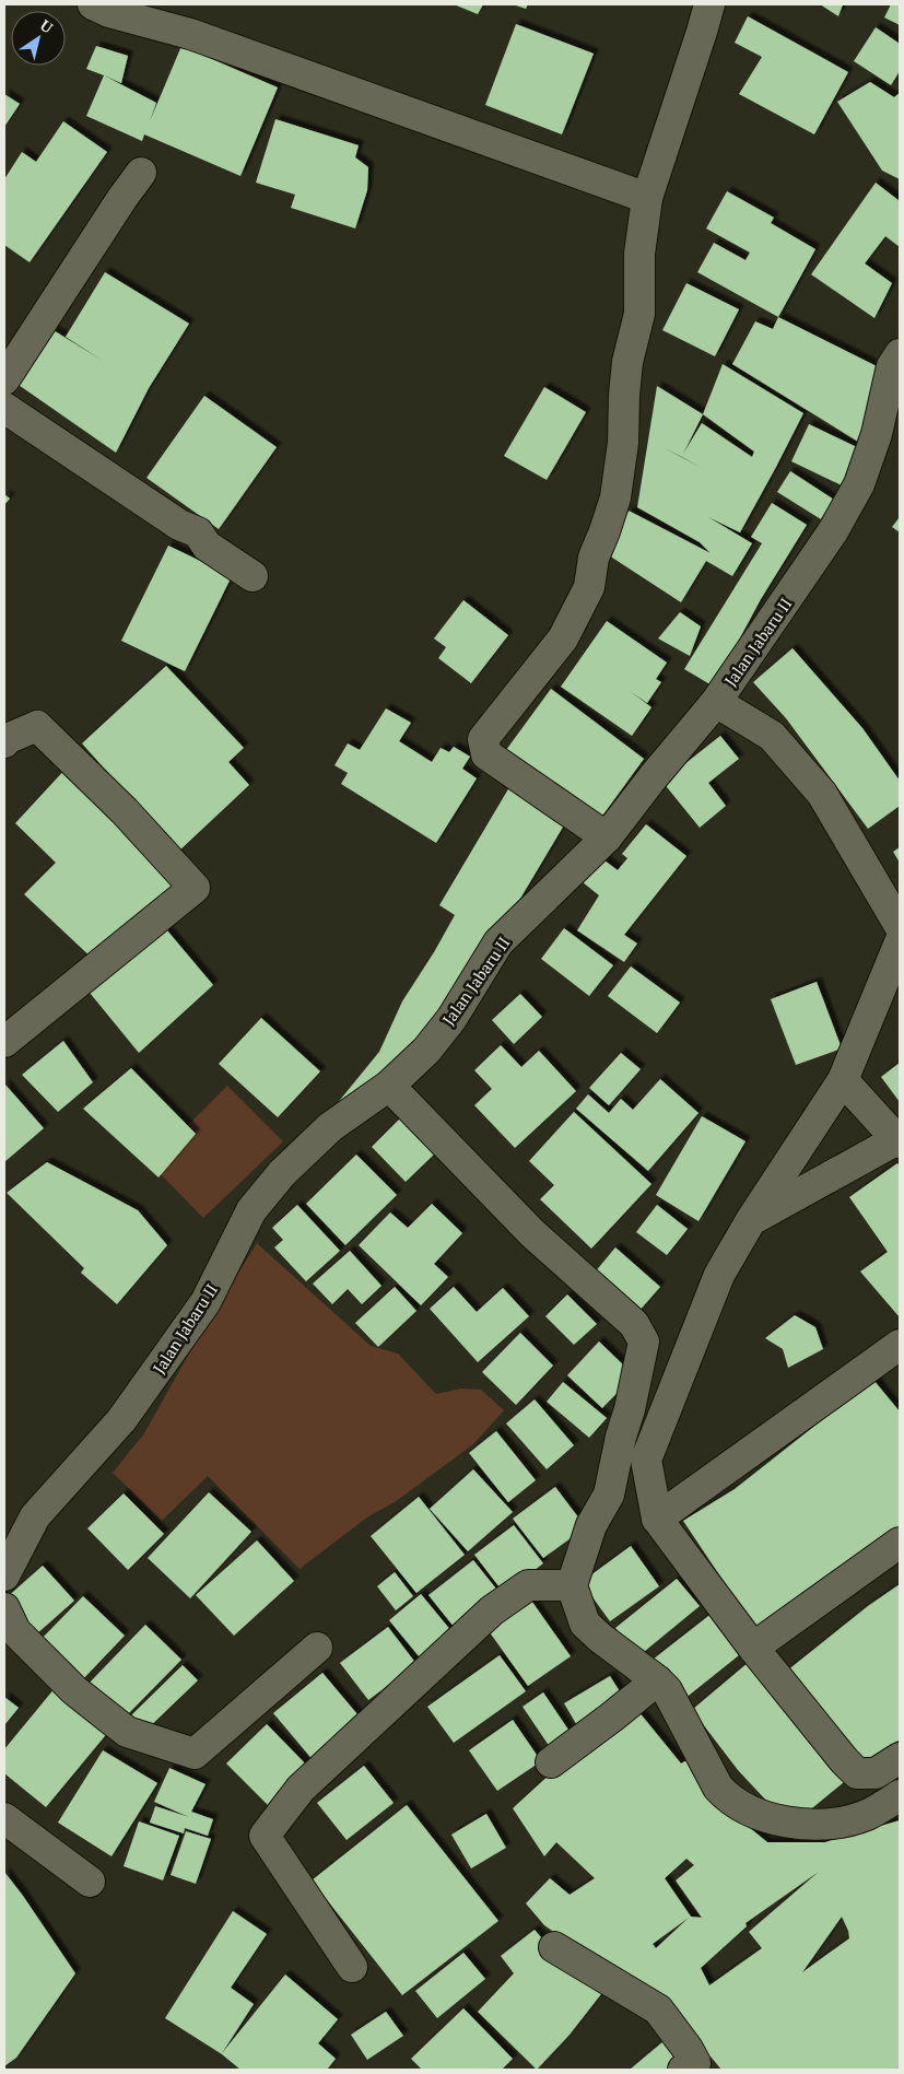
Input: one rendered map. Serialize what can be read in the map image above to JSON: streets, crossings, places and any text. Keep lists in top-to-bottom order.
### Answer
{
  "streets": {
    "street": ["Jalan Jabaru II"]
  },
  "north": "top right"
}
